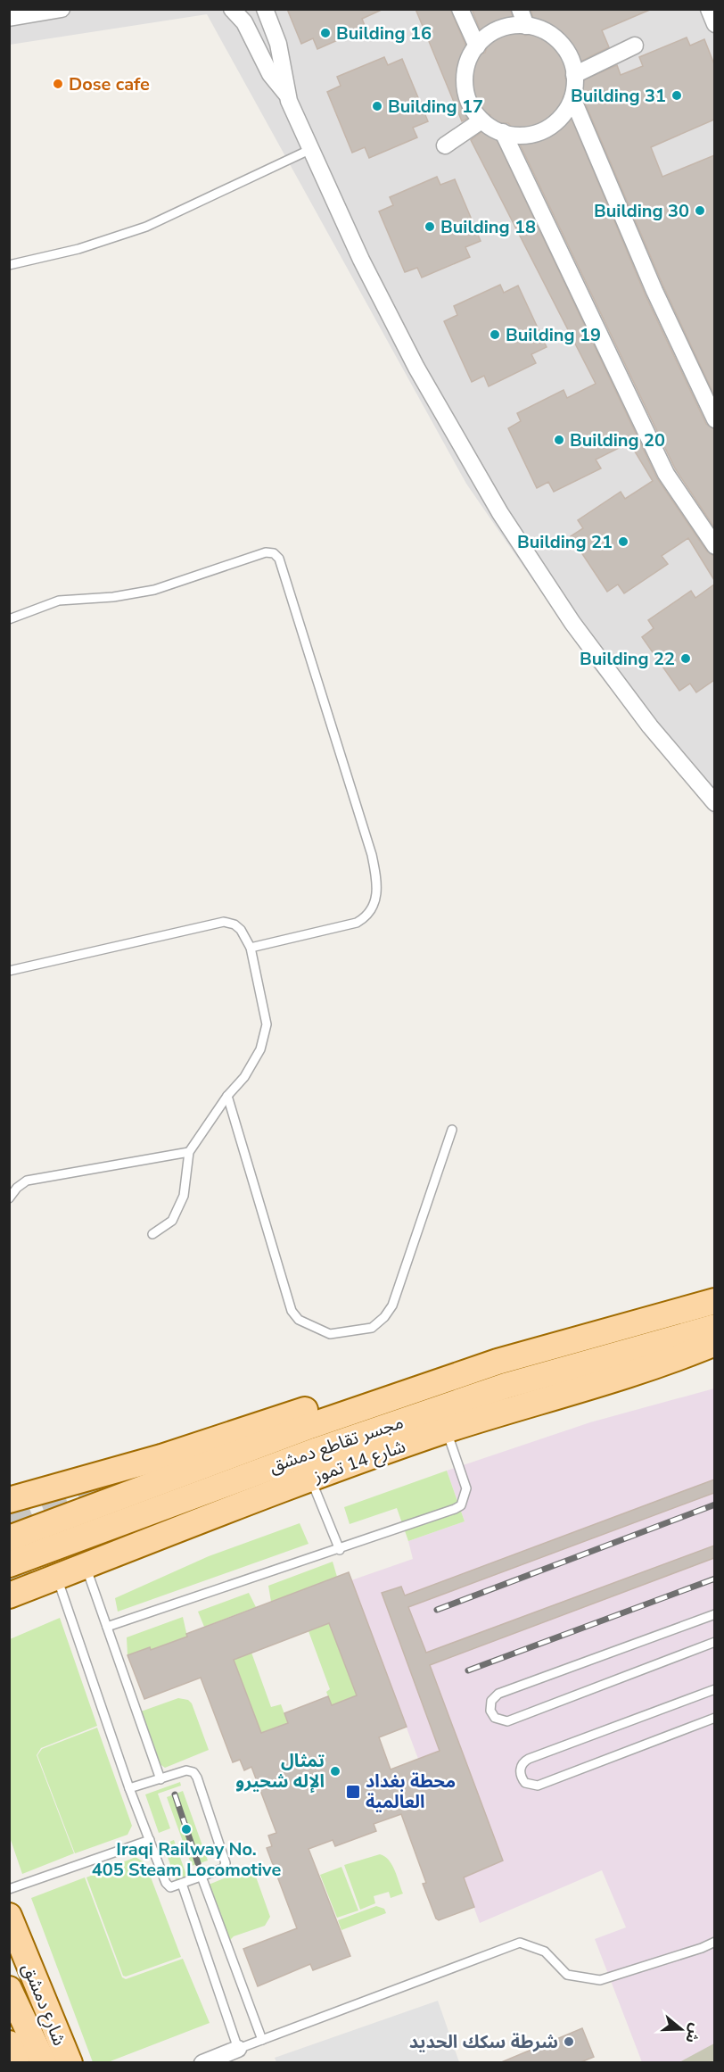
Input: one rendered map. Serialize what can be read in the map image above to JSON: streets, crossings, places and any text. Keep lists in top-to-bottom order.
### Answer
{
  "streets": {
    "main road": ["مجسر تقاطع دمشق", "شارع 14 تموز", "شارع دمشق"]
  },
  "places": {
    "other": [
      "Building 16",
      "Dose cafe",
      "Building 31",
      "Building 17",
      "Building 30",
      "Building 18",
      "Building 19",
      "Building 20",
      "Building 21",
      "Building 22",
      "تمثال الإله شحيرو",
      "Iraqi Railway No. 405 Steam Locomotive",
      "شرطة سكك الحديد"
    ],
    "transit": ["محطة بغداد العالمية"]
  },
  "north": "right"
}
